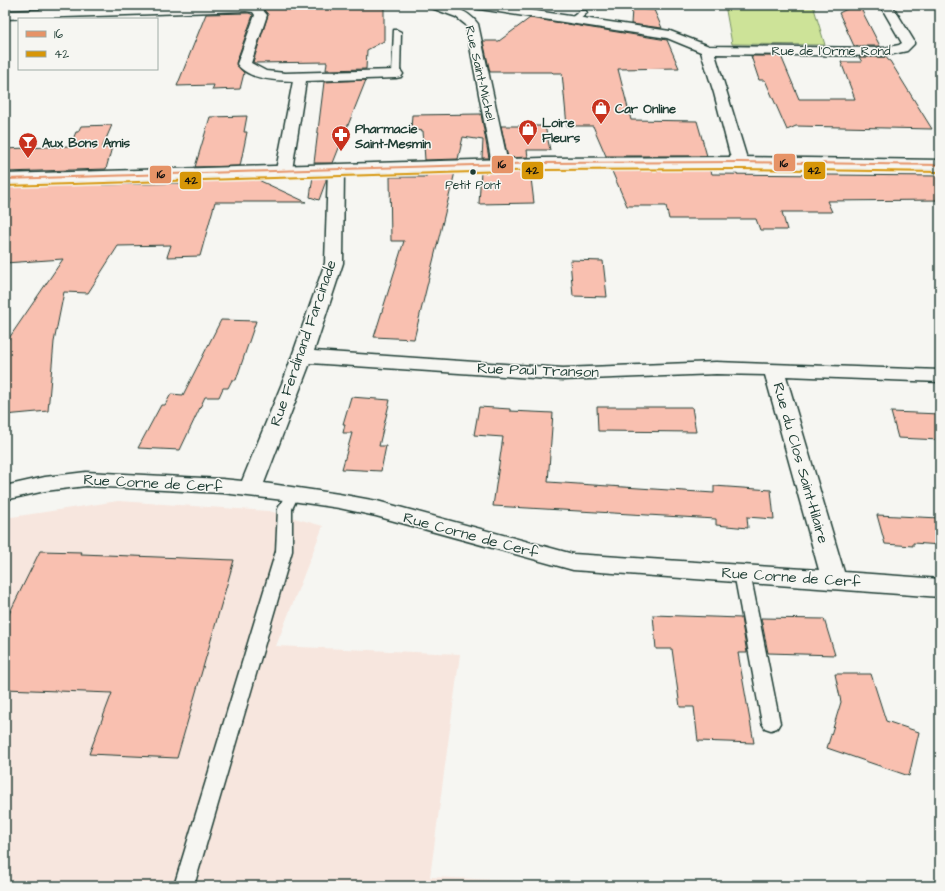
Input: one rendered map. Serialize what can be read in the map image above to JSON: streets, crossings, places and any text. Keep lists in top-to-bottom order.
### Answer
{
  "streets": {
    "street": [
      "Rue de l'Orme Rond",
      "Rue Saint-Michel",
      "Rue Ferdinand Farcinade",
      "Rue Paul Transon",
      "Rue du Clos Saint-Hilaire",
      "Rue Corne de Cerf"
    ]
  },
  "crossings": [
    ["Rue Ferdinand Farcinade", "Rue Paul Transon"],
    ["Rue Ferdinand Farcinade", "Rue Corne de Cerf"],
    ["Rue Paul Transon", "Rue du Clos Saint-Hilaire"],
    ["Rue du Clos Saint-Hilaire", "Rue Corne de Cerf"]
  ],
  "places": {
    "shop": ["Car Online", "Loire Fleurs"],
    "pharmacy": ["Pharmacie Saint-Mesmin"],
    "bar": ["Aux Bons Amis"],
    "other": ["Petit Pont"]
  },
  "lines": ["transit line 16", "transit line 42"],
  "legend": ["16", "42"]
}
